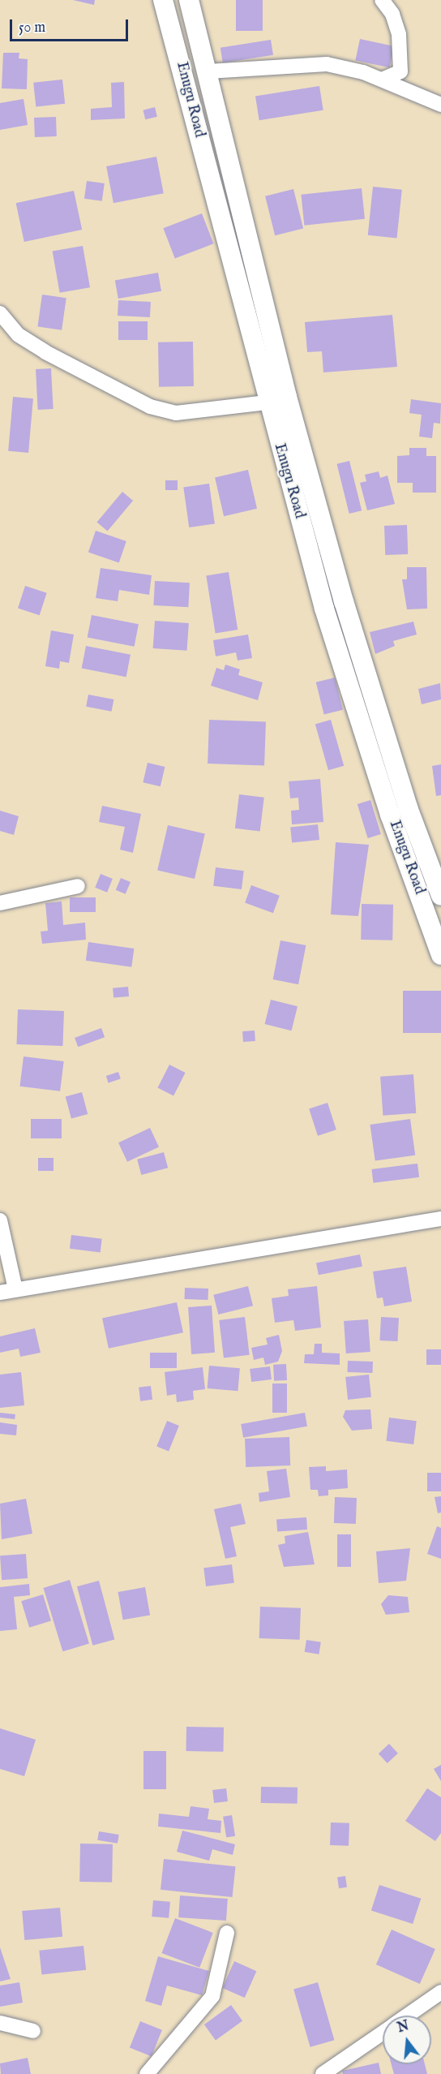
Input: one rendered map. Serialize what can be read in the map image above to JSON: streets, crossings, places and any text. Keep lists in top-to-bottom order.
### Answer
{
  "streets": {
    "main road": ["Enugu Road"]
  },
  "scale_bar": "50 m",
  "north": "top"
}
